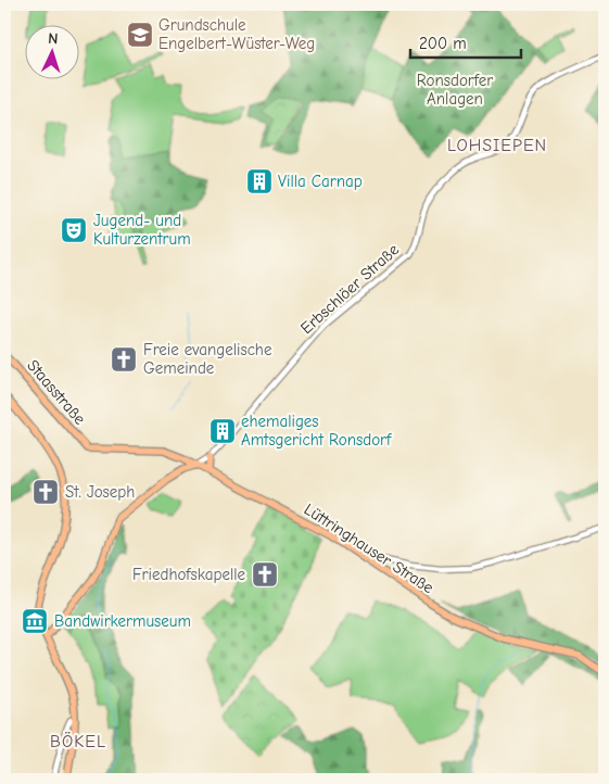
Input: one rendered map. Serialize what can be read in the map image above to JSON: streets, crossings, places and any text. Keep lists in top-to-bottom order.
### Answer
{
  "streets": {
    "main road": ["Staasstraße", "Lüttringhauser Straße"],
    "street": ["Erbschlöer Straße"]
  },
  "crossings": [
    ["Erbschlöer Straße", "Lüttringhauser Straße"],
    ["Staasstraße", "Lüttringhauser Straße"]
  ],
  "districts": ["LOHSIEPEN", "BÖKEL"],
  "parks": ["Ronsdorfer Anlagen"],
  "places": {
    "school or university": ["Grundschule Engelbert-Wüster-Weg"],
    "building": ["Villa Carnap", "ehemaliges Amtsgericht Ronsdorf"],
    "theatre": ["Jugend- und Kulturzentrum"],
    "church": ["Freie evangelische Gemeinde", "St. Joseph", "Friedhofskapelle"],
    "museum": ["Bandwirkermuseum"]
  },
  "scale_bar": "200 m",
  "north": "top"
}
